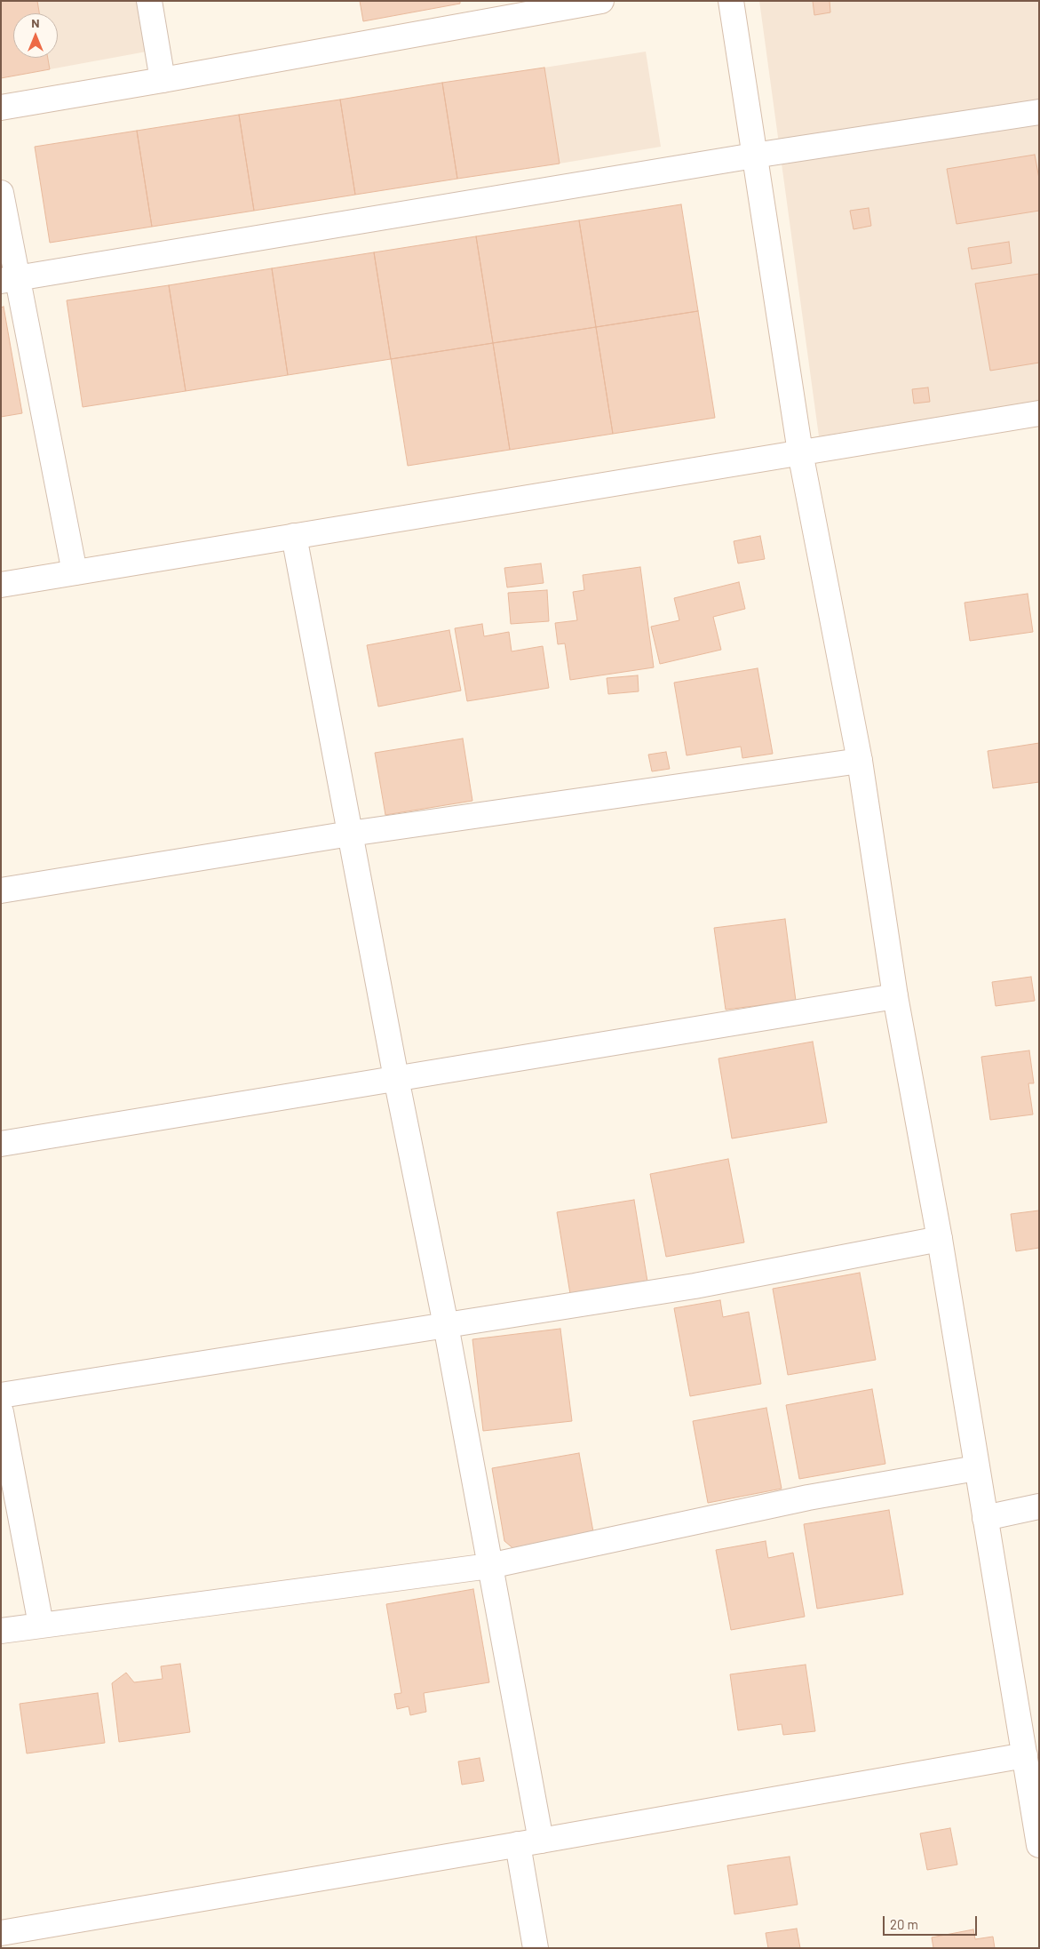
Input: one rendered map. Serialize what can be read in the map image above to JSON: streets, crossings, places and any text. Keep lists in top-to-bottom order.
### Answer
{
  "scale_bar": "20 m",
  "north": "top"
}
